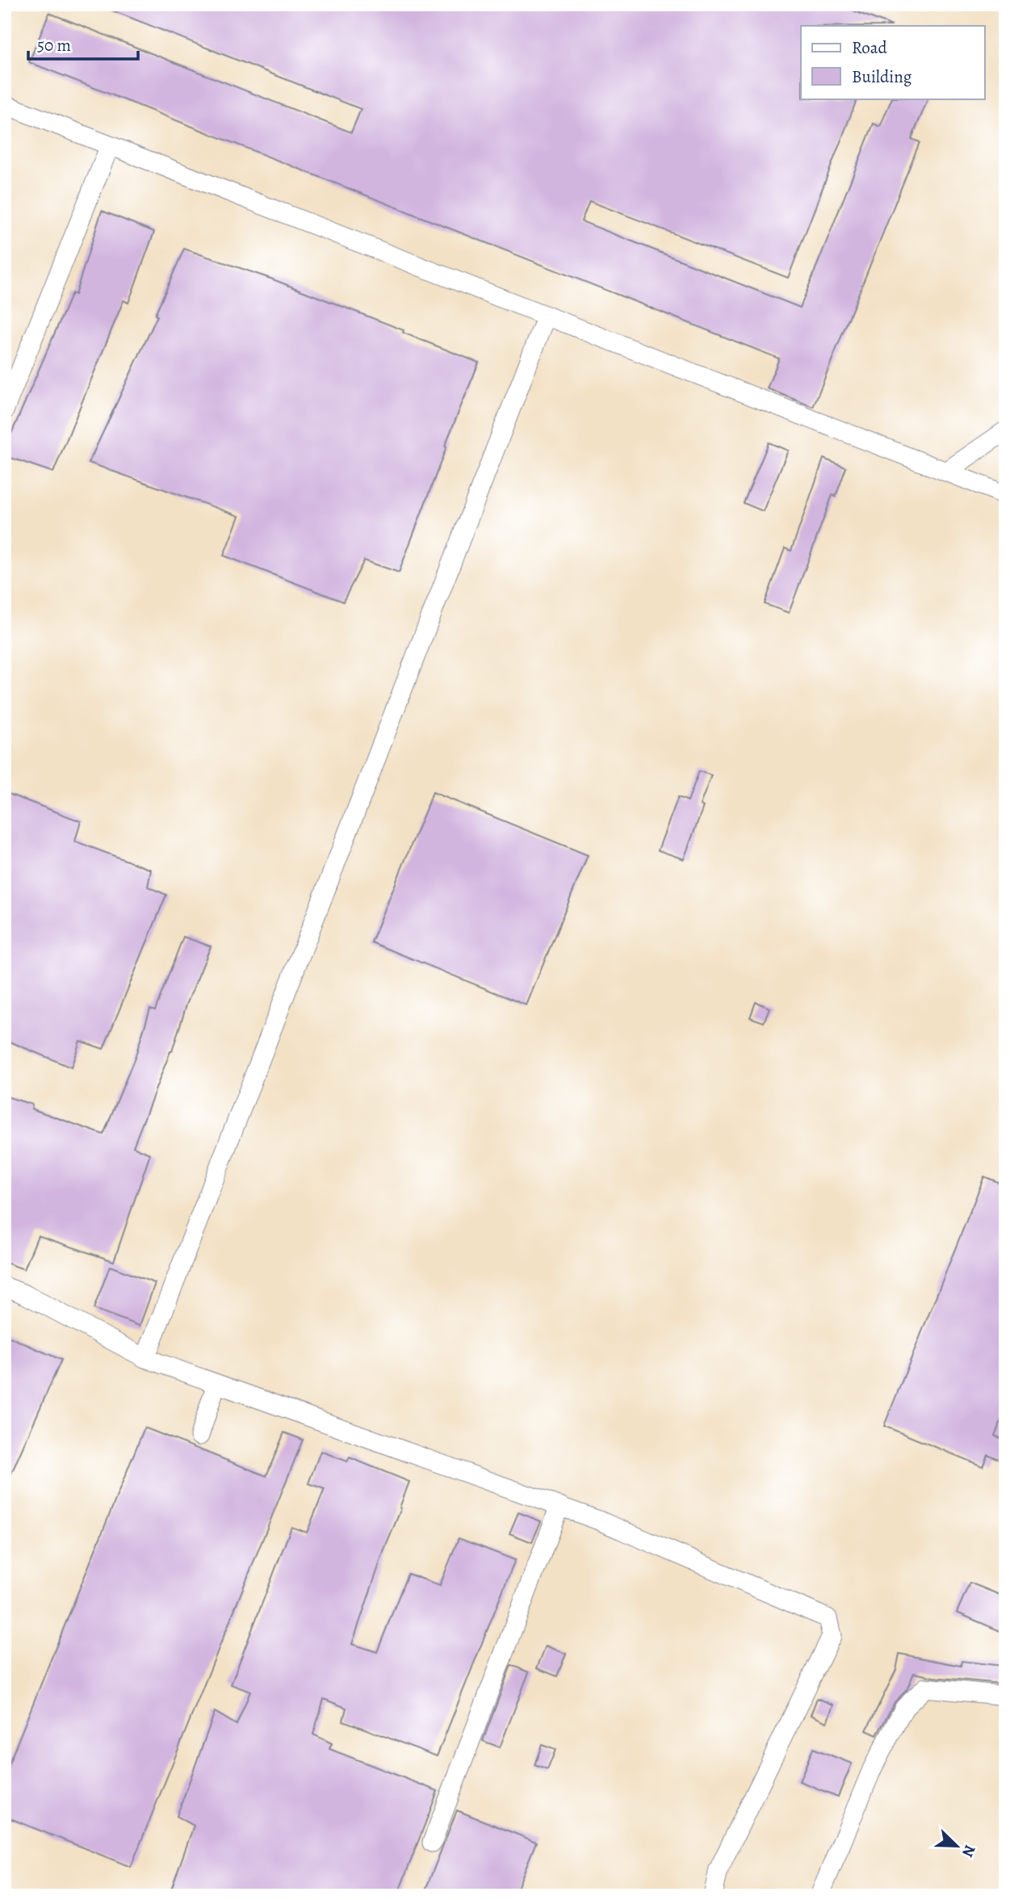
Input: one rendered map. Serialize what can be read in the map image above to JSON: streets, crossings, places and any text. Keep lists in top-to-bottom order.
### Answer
{
  "legend": ["Road", "Building"],
  "scale_bar": "50 m",
  "north": "bottom right"
}
